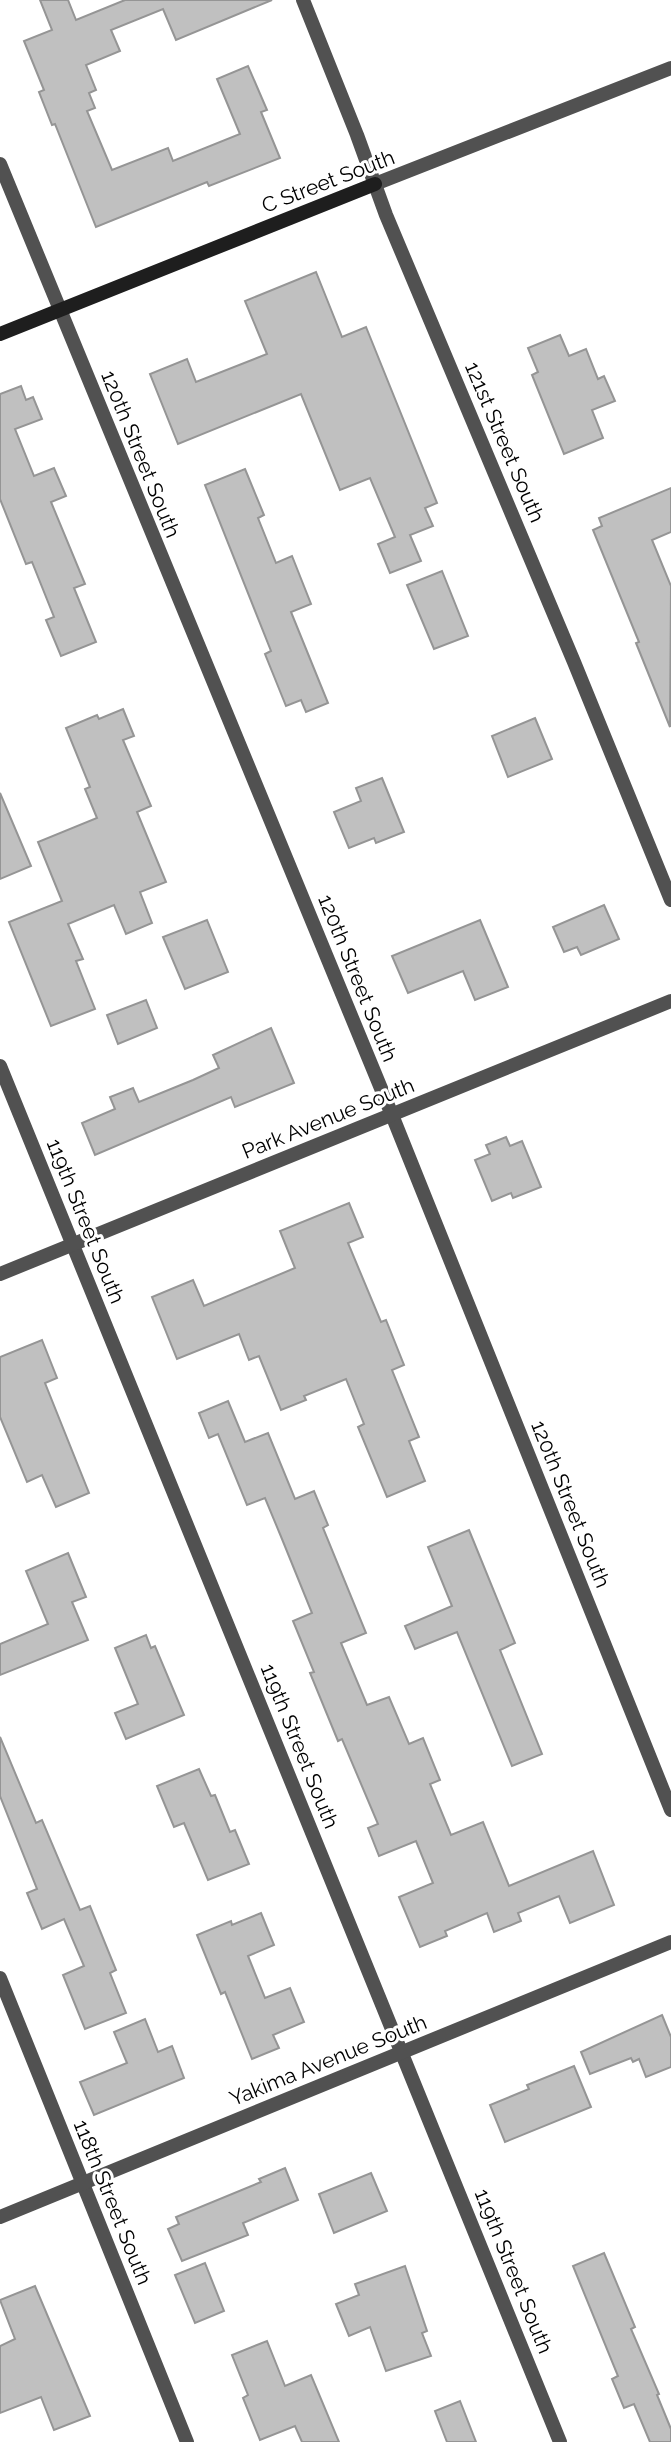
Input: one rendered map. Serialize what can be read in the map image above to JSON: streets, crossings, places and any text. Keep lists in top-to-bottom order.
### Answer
{
  "streets": {
    "main road": ["C Street South"],
    "street": [
      "121st Street South",
      "120th Street South",
      "Park Avenue South",
      "119th Street South",
      "Yakima Avenue South",
      "118th Street South"
    ]
  },
  "crossings": [
    ["C Street South", "121st Street South"],
    ["C Street South", "120th Street South"],
    ["120th Street South", "Park Avenue South"],
    ["Park Avenue South", "119th Street South"],
    ["119th Street South", "Yakima Avenue South"],
    ["Yakima Avenue South", "118th Street South"]
  ]
}
